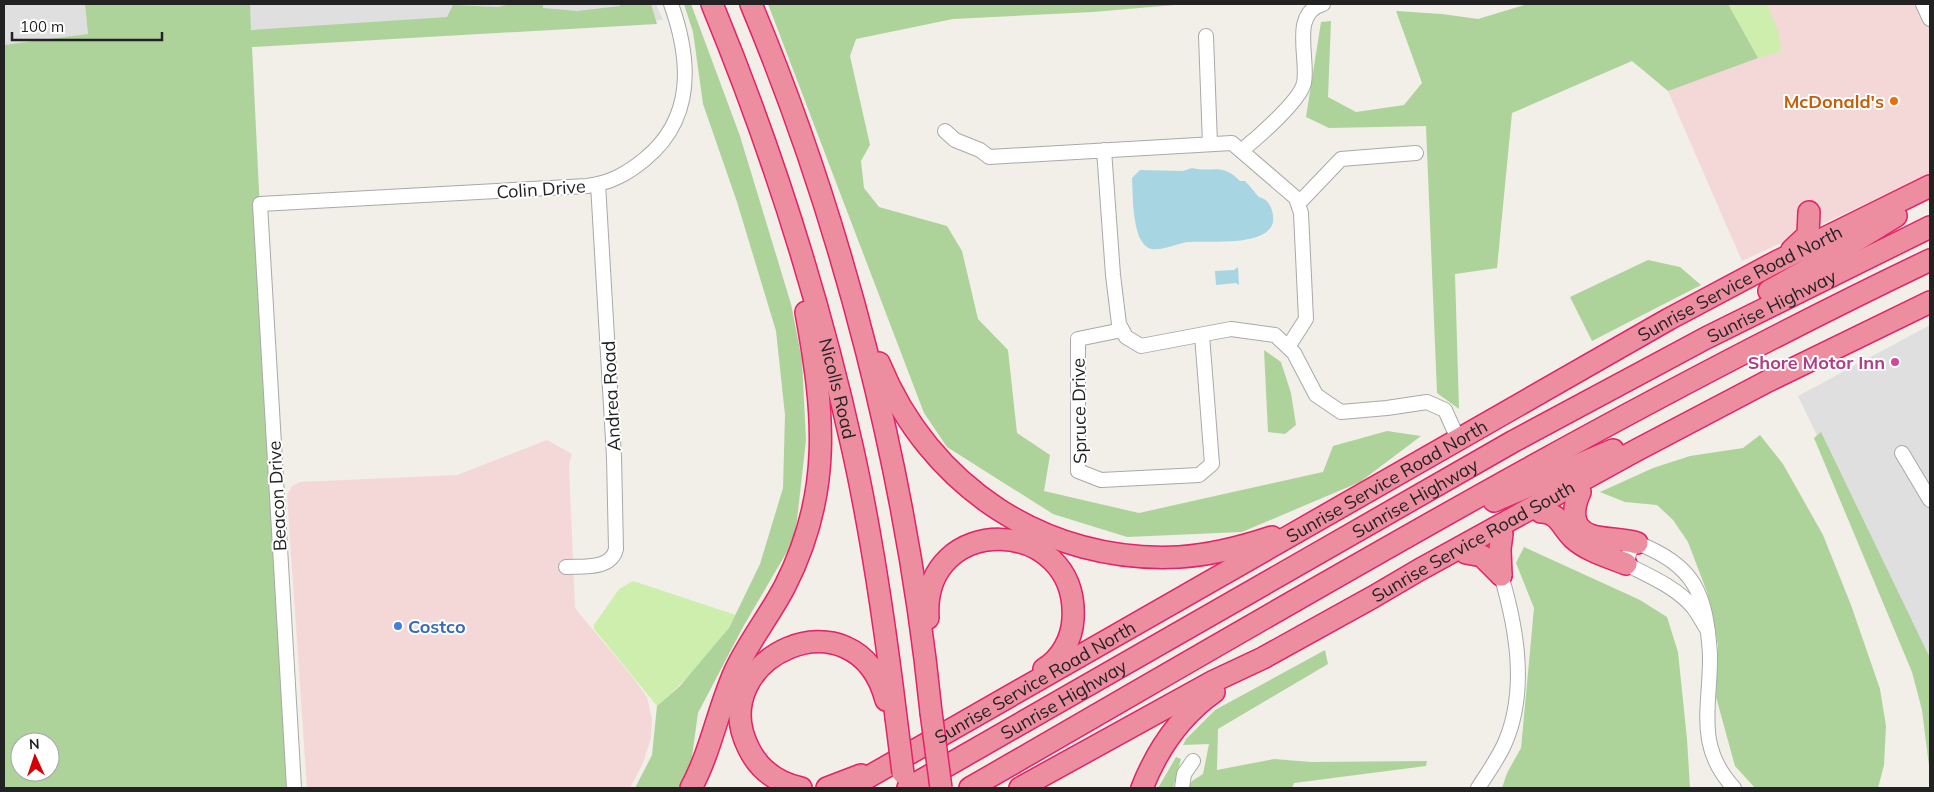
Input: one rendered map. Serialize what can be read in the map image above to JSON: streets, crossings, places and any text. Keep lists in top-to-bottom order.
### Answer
{
  "streets": {
    "highway": [
      "Sunrise Service Road North",
      "Sunrise Highway",
      "Nicolls Road",
      "Sunrise Service Road South"
    ],
    "street": [
      "Colin Drive",
      "Andrea Road",
      "Spruce Drive",
      "Beacon Drive"
    ]
  },
  "crossings": [
    ["Colin Drive", "Andrea Road"],
    ["Colin Drive", "Beacon Drive"],
    ["Sunrise Service Road North", "Sunrise Highway"]
  ],
  "places": ["McDonald's", "Shore Motor Inn", "Costco"],
  "scale_bar": "100 m",
  "north": "top"
}
